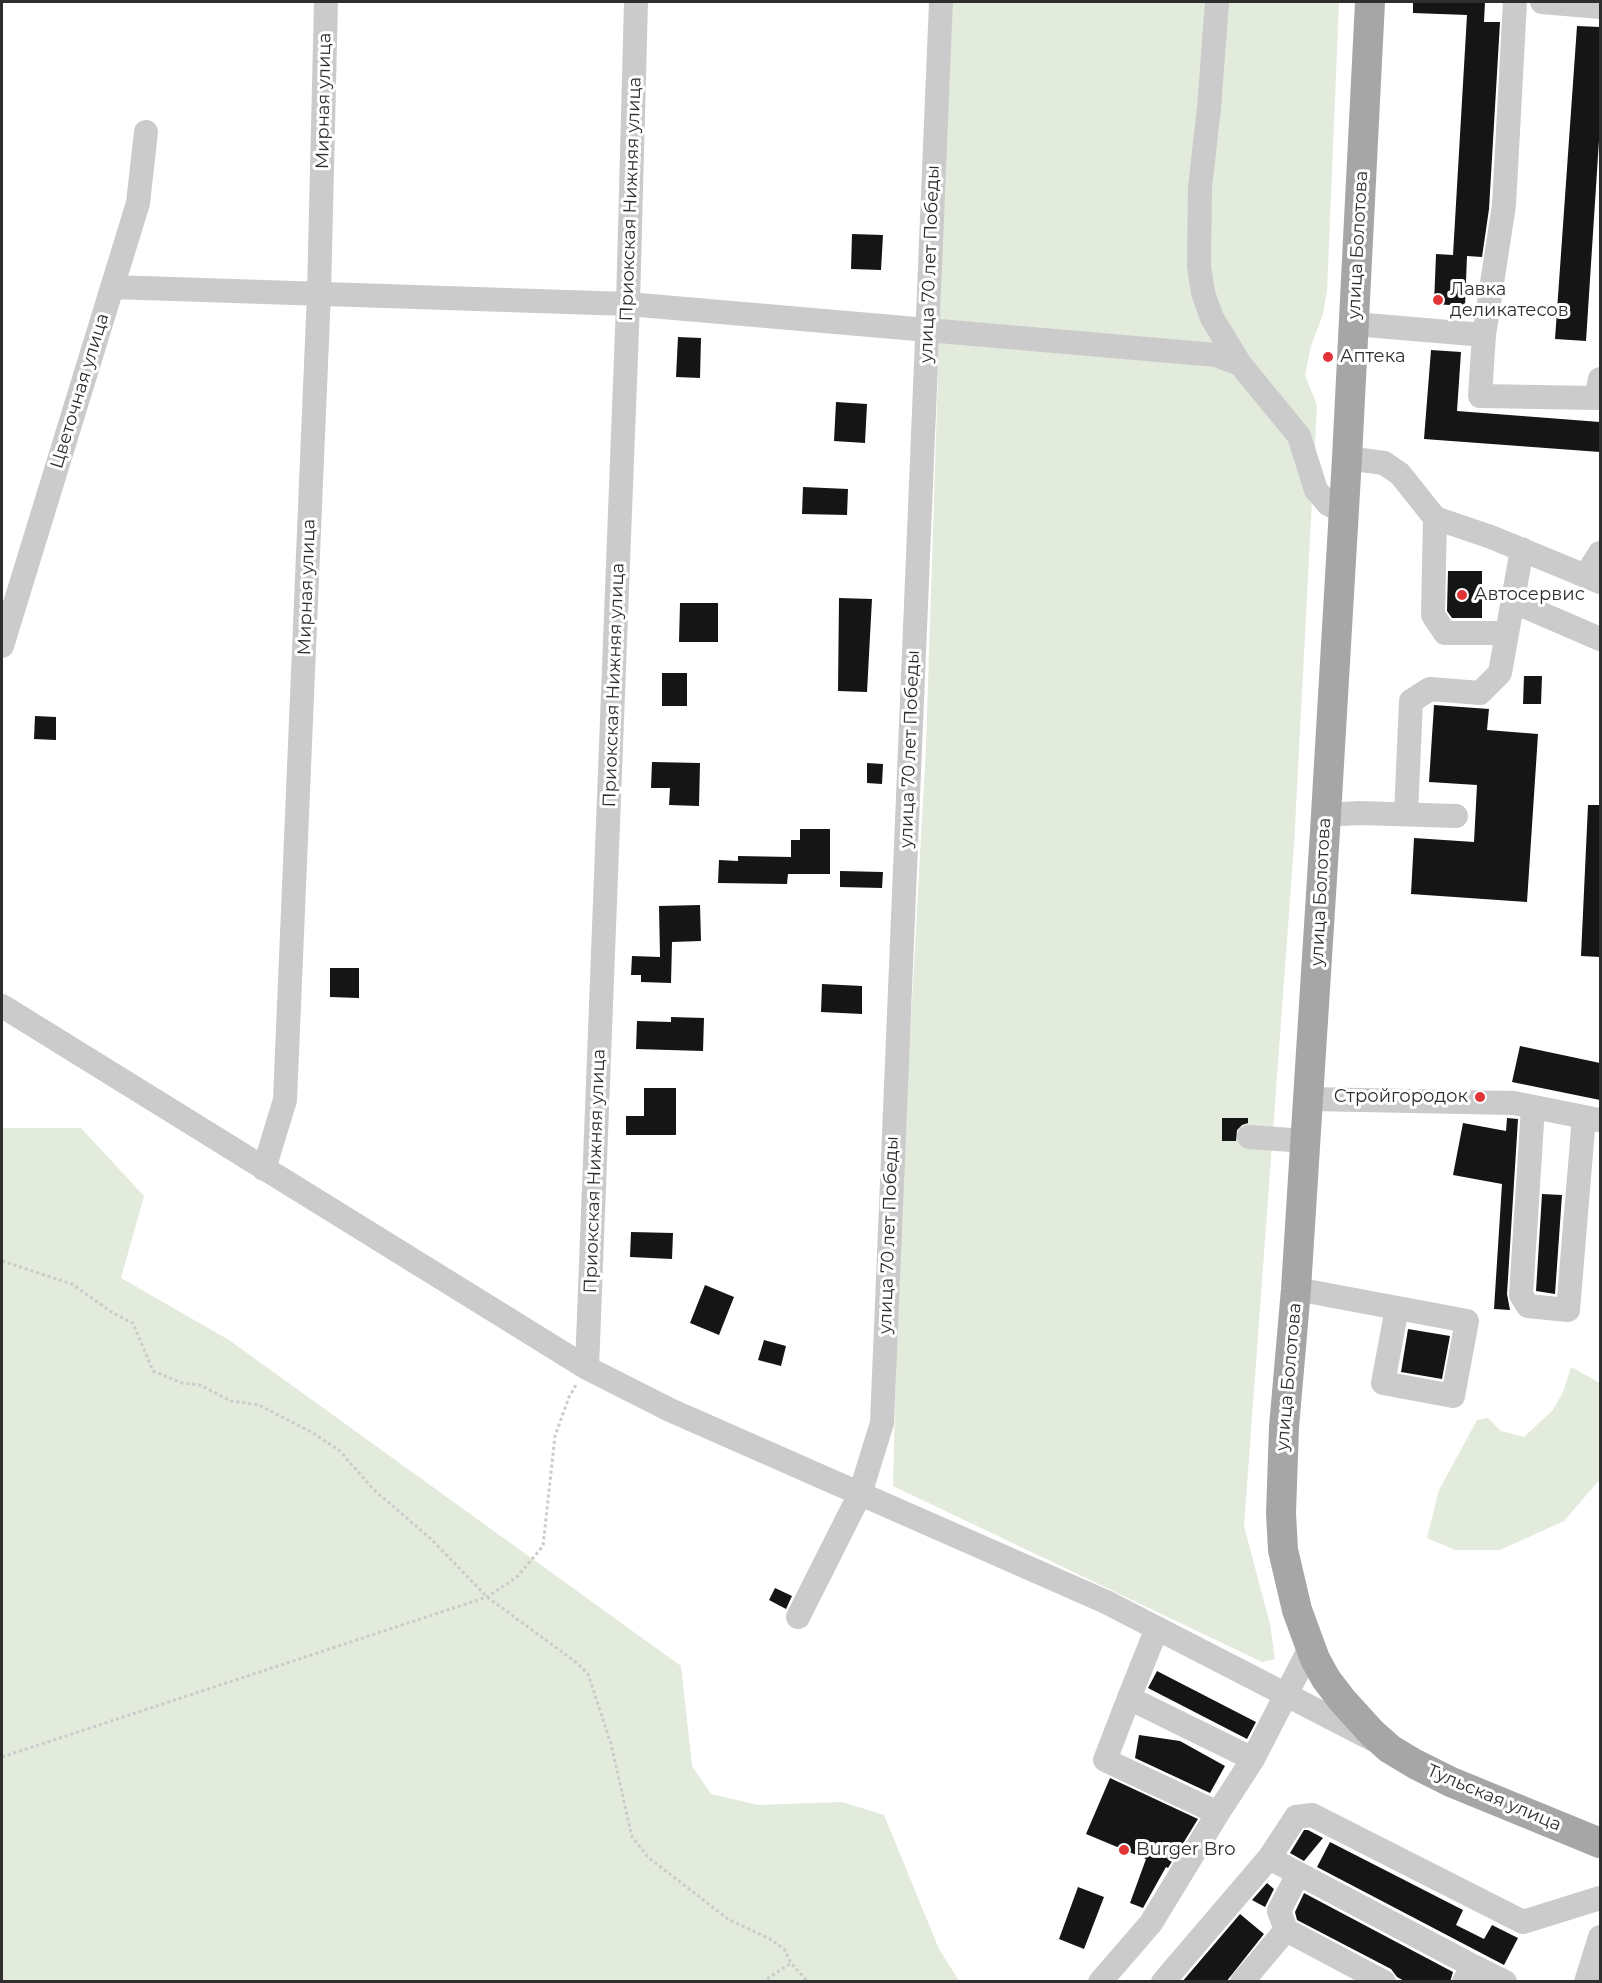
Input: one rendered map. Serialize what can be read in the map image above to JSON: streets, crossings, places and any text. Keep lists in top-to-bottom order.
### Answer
{
  "streets": {
    "main road": ["улица Болотова", "Тульская улица"],
    "street": [
      "Мирная улица",
      "Приокская Нижняя улица",
      "улица 70 лет Победы",
      "Цветочная улица"
    ]
  },
  "crossings": [
    ["улица Болотова", "Тульская улица"]
  ],
  "places": [
    "Лавка деликатесов",
    "Аптека",
    "Автосервис",
    "Стройгородок",
    "Burger Bro"
  ]
}
